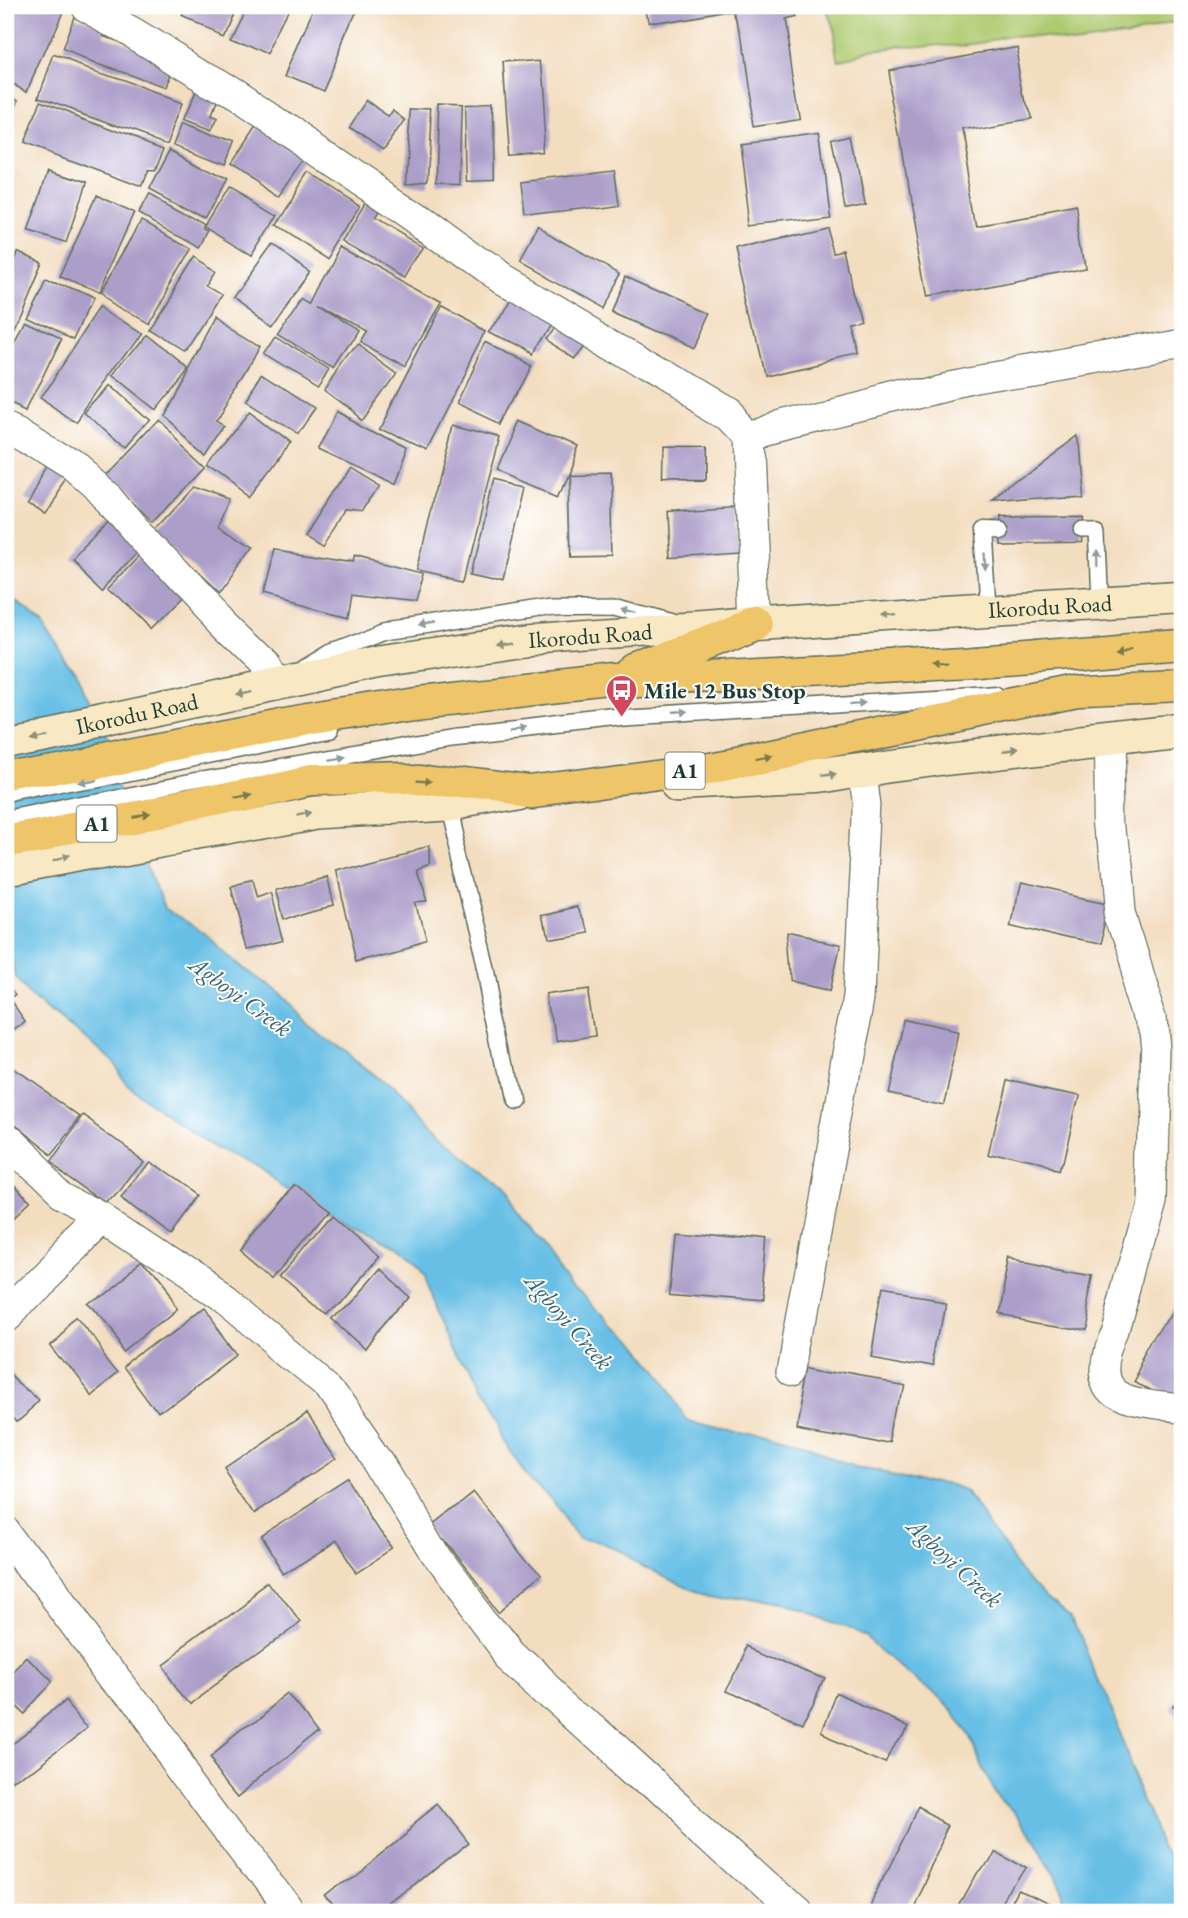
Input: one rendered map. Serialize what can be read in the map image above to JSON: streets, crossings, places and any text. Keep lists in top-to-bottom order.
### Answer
{
  "streets": {
    "highway": ["Ikorodu Road", "A1"]
  },
  "water": ["Agboyi Creek"],
  "places": {
    "bus stop": ["Mile 12 Bus Stop"]
  }
}
